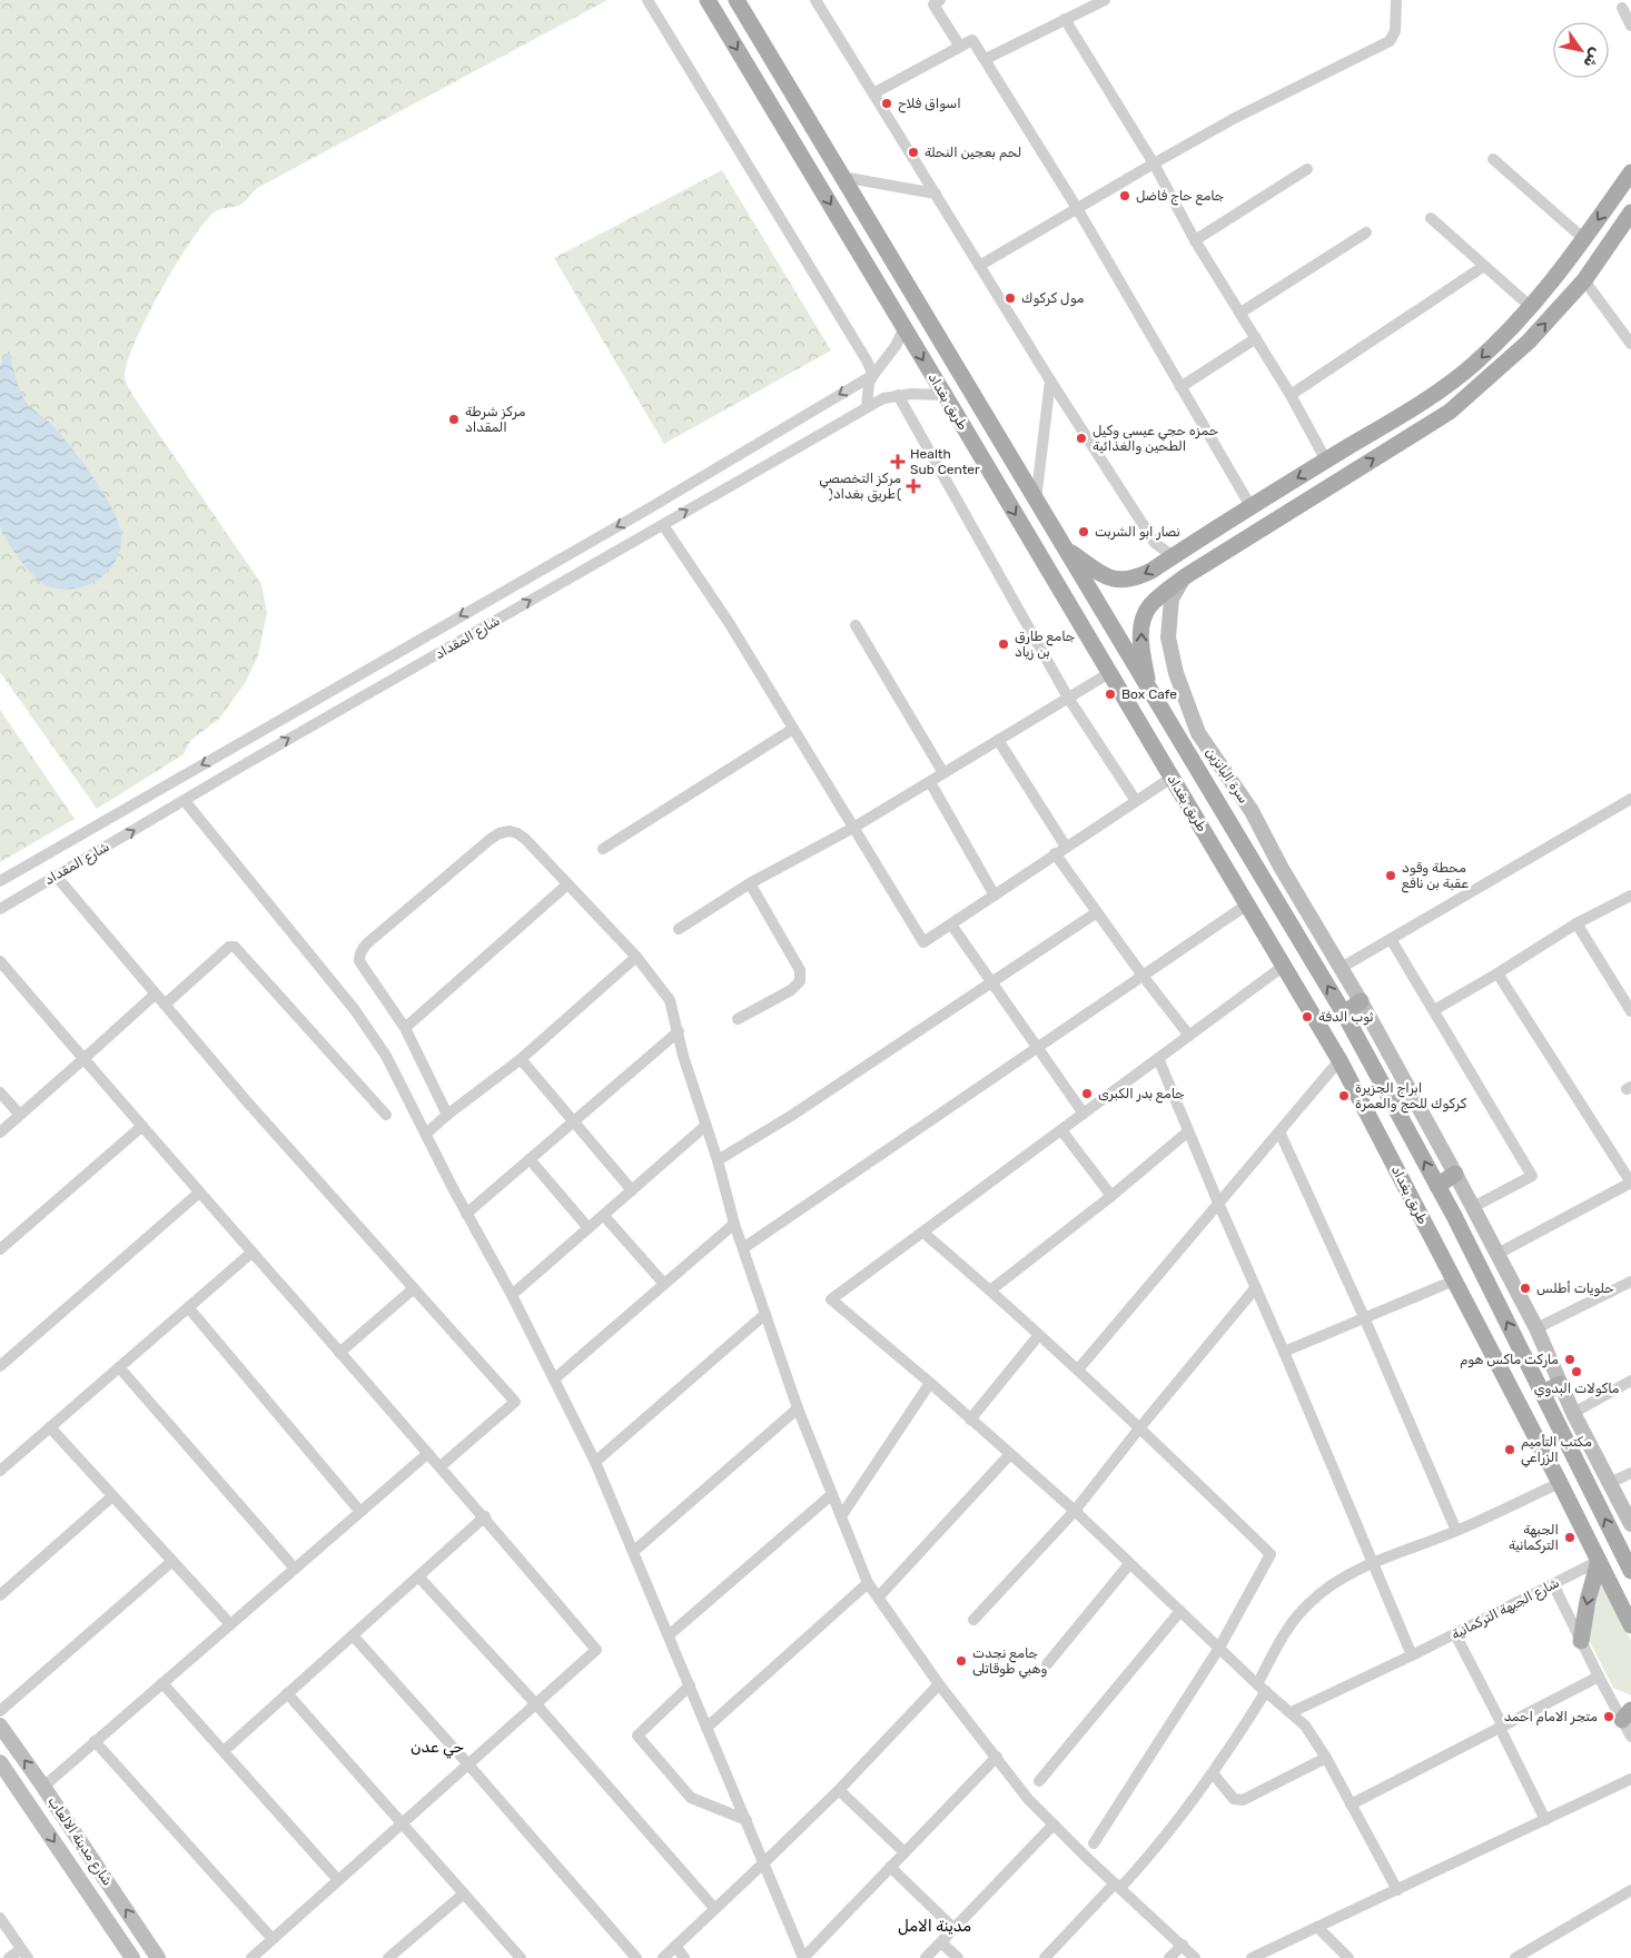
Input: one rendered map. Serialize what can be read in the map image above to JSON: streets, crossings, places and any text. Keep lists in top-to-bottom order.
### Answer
{
  "streets": {
    "main road": ["طريق بغداد", "سرة البانزين", "شارع مدينة الالعاب"],
    "street": ["شارع المقداد", "شارع الجبهة التركمانية"]
  },
  "crossings": [
    ["طريق بغداد", "شارع المقداد"],
    ["طريق بغداد", "شارع الجبهة التركمانية"]
  ],
  "districts": ["حي عدن", "مدينة الامل"],
  "places": {
    "other": [
      "اسواق فلاح",
      "لحم بعجين النحلة",
      "جامع حاج فاضل",
      "مول كركوك",
      "مركز شرطة المقداد",
      "حمزه حجي عيسى وكيل الطحين والغذائية",
      "نصار ابو الشربت",
      "جامع طارق بن زياد",
      "Box Cafe",
      "محطة وقود عقبة بن نافع",
      "ثوب الدفة",
      "جامع بدر الكبرى",
      "ابراج الجزيرة كركوك للحج والعمرة",
      "حلويات أطلس",
      "ماركت ماكس هوم",
      "ماكولات البدوي",
      "مكتب التأميم الزراعي",
      "الجبهة التركمانية",
      "جامع نجدت وهبي طوقاتلى",
      "متجر الامام احمد"
    ],
    "health": ["Health Sub Center", "مركز التخصصي )طريق بغداد("]
  },
  "north": "bottom right"
}
